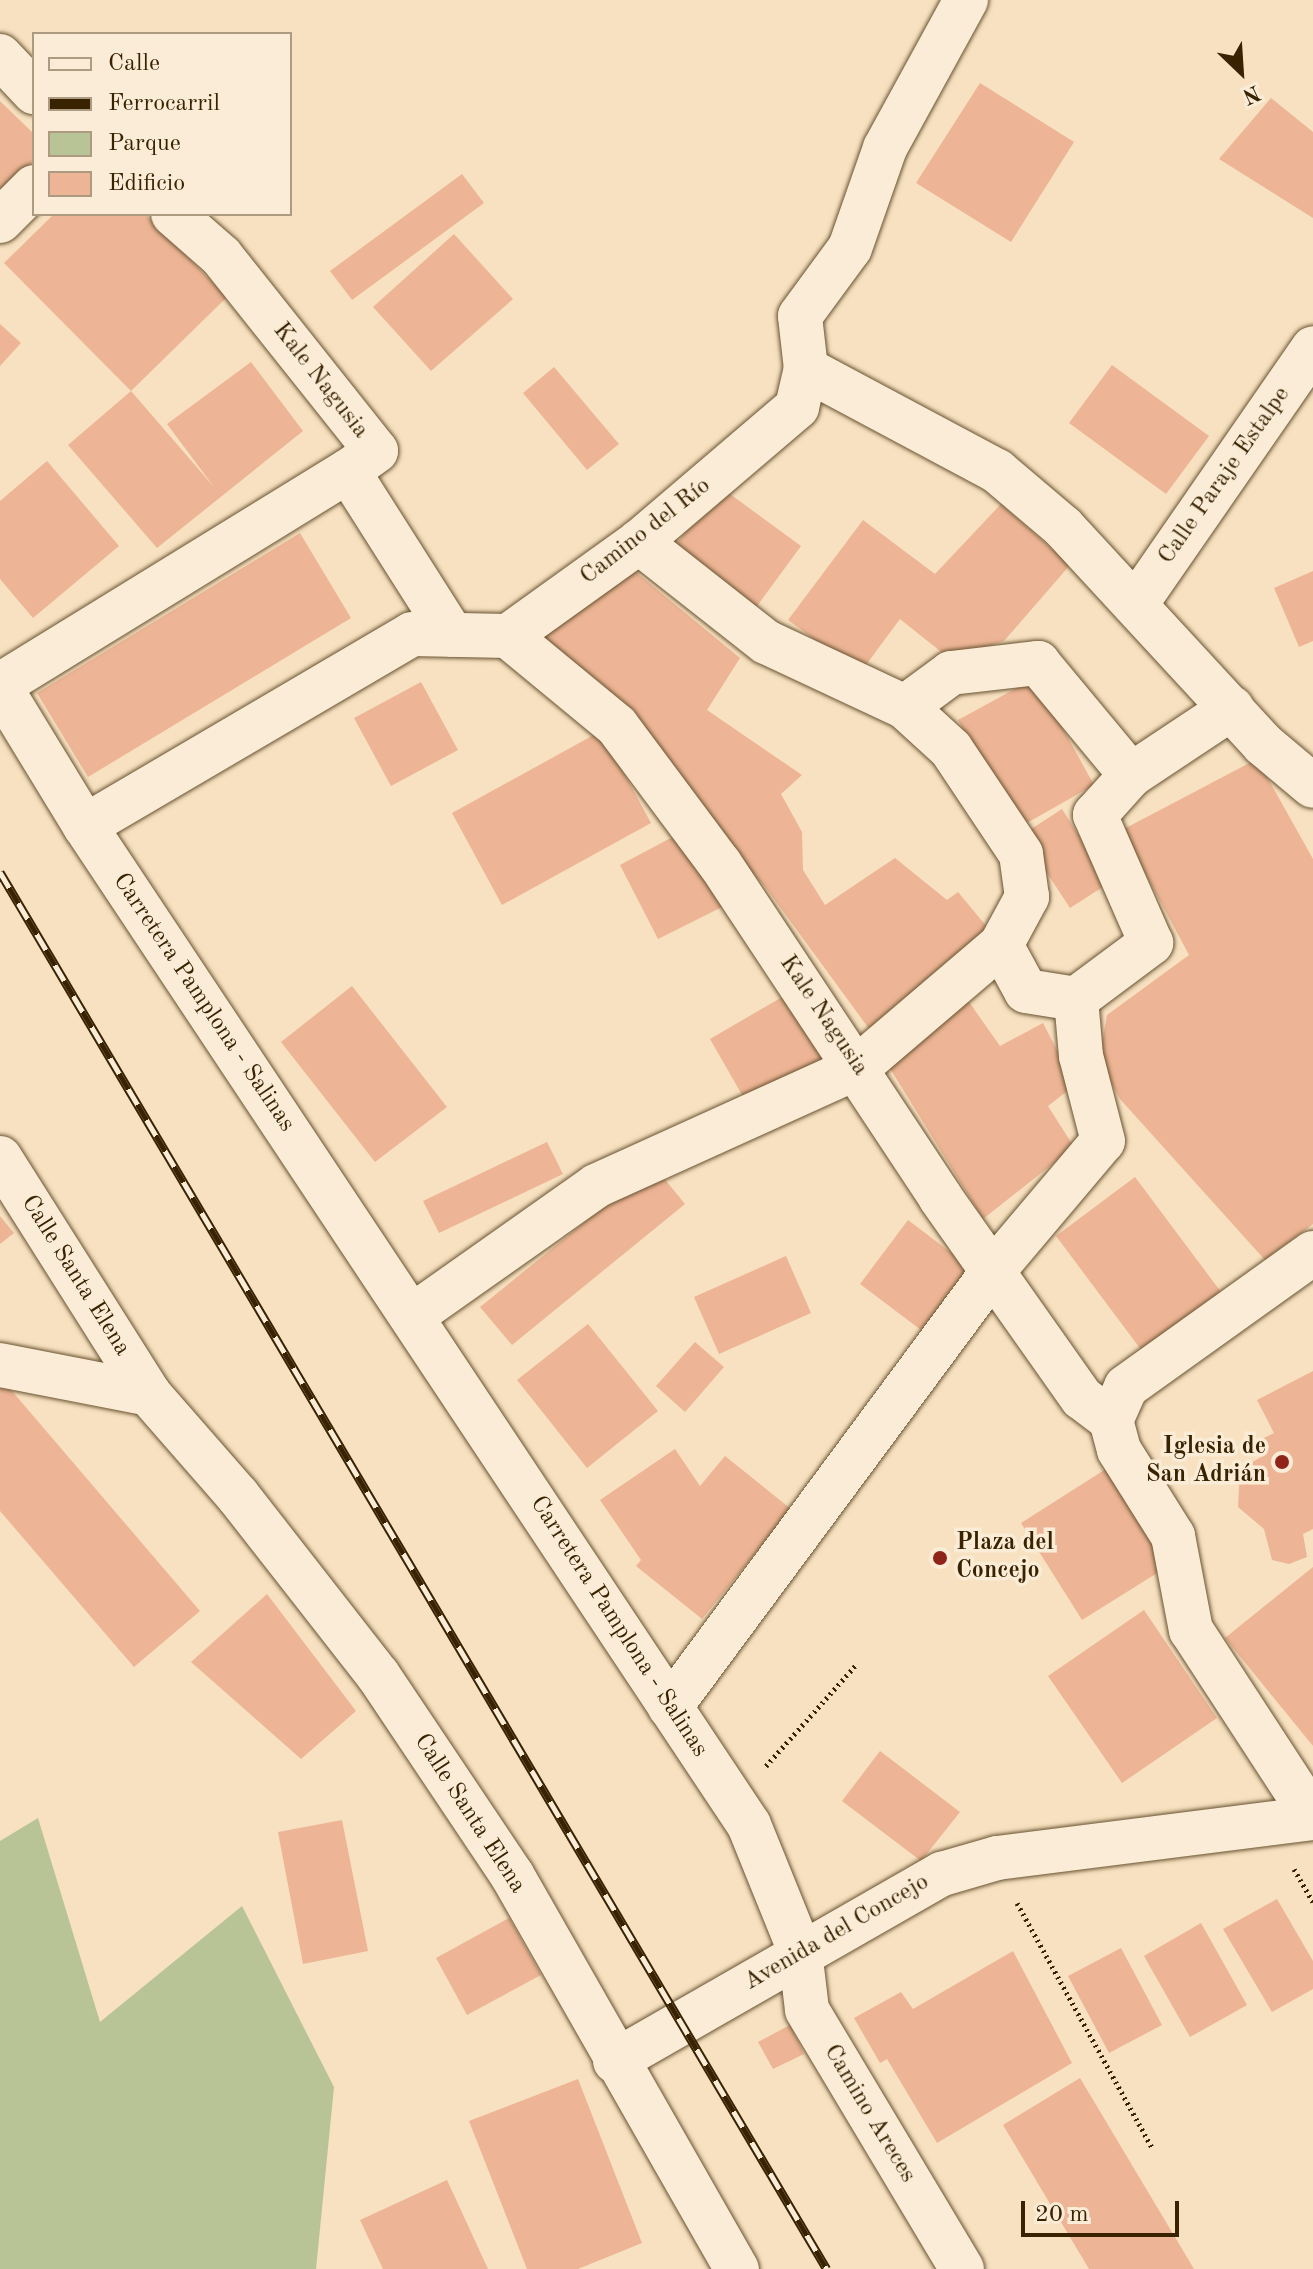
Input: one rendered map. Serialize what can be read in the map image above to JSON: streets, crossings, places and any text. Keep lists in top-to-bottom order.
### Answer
{
  "streets": {
    "street": [
      "Kale Nagusia",
      "Calle Paraje Estalpe",
      "Camino del Río",
      "Carretera Pamplona - Salinas",
      "Calle Santa Elena",
      "Avenida del Concejo",
      "Camino Areces"
    ]
  },
  "crossings": [
    ["Kale Nagusia", "Camino del Río"],
    ["Kale Nagusia", "Carretera Pamplona - Salinas"],
    ["Carretera Pamplona - Salinas", "Avenida del Concejo"],
    ["Carretera Pamplona - Salinas", "Camino Areces"],
    ["Calle Santa Elena", "Avenida del Concejo"],
    ["Avenida del Concejo", "Camino Areces"]
  ],
  "places": ["Iglesia de San Adrián", "Plaza del Concejo"],
  "legend": [
    "Calle",
    "Ferrocarril",
    "Parque",
    "Edificio"
  ],
  "scale_bar": "20 m",
  "north": "bottom right"
}
